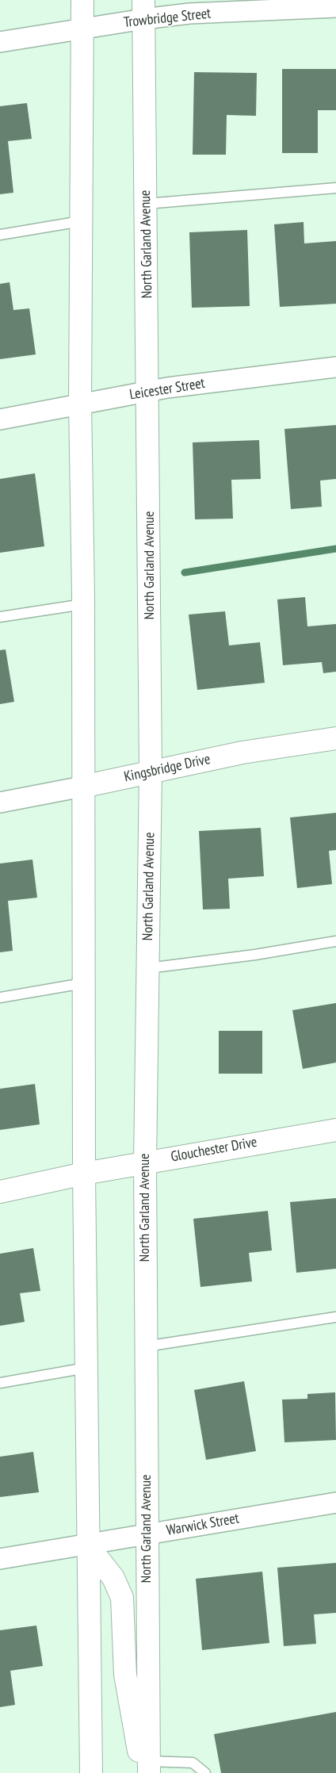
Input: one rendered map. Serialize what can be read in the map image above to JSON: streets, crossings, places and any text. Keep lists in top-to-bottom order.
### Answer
{
  "streets": {
    "main road": ["North Garland Avenue", "Kingsbridge Drive", "Glouchester Drive"],
    "street": ["Trowbridge Street", "Leicester Street", "Warwick Street"]
  },
  "crossings": [
    ["Trowbridge Street", "North Garland Avenue"],
    ["North Garland Avenue", "Leicester Street"],
    ["North Garland Avenue", "Kingsbridge Drive"],
    ["North Garland Avenue", "Glouchester Drive"],
    ["North Garland Avenue", "Warwick Street"]
  ]
}
